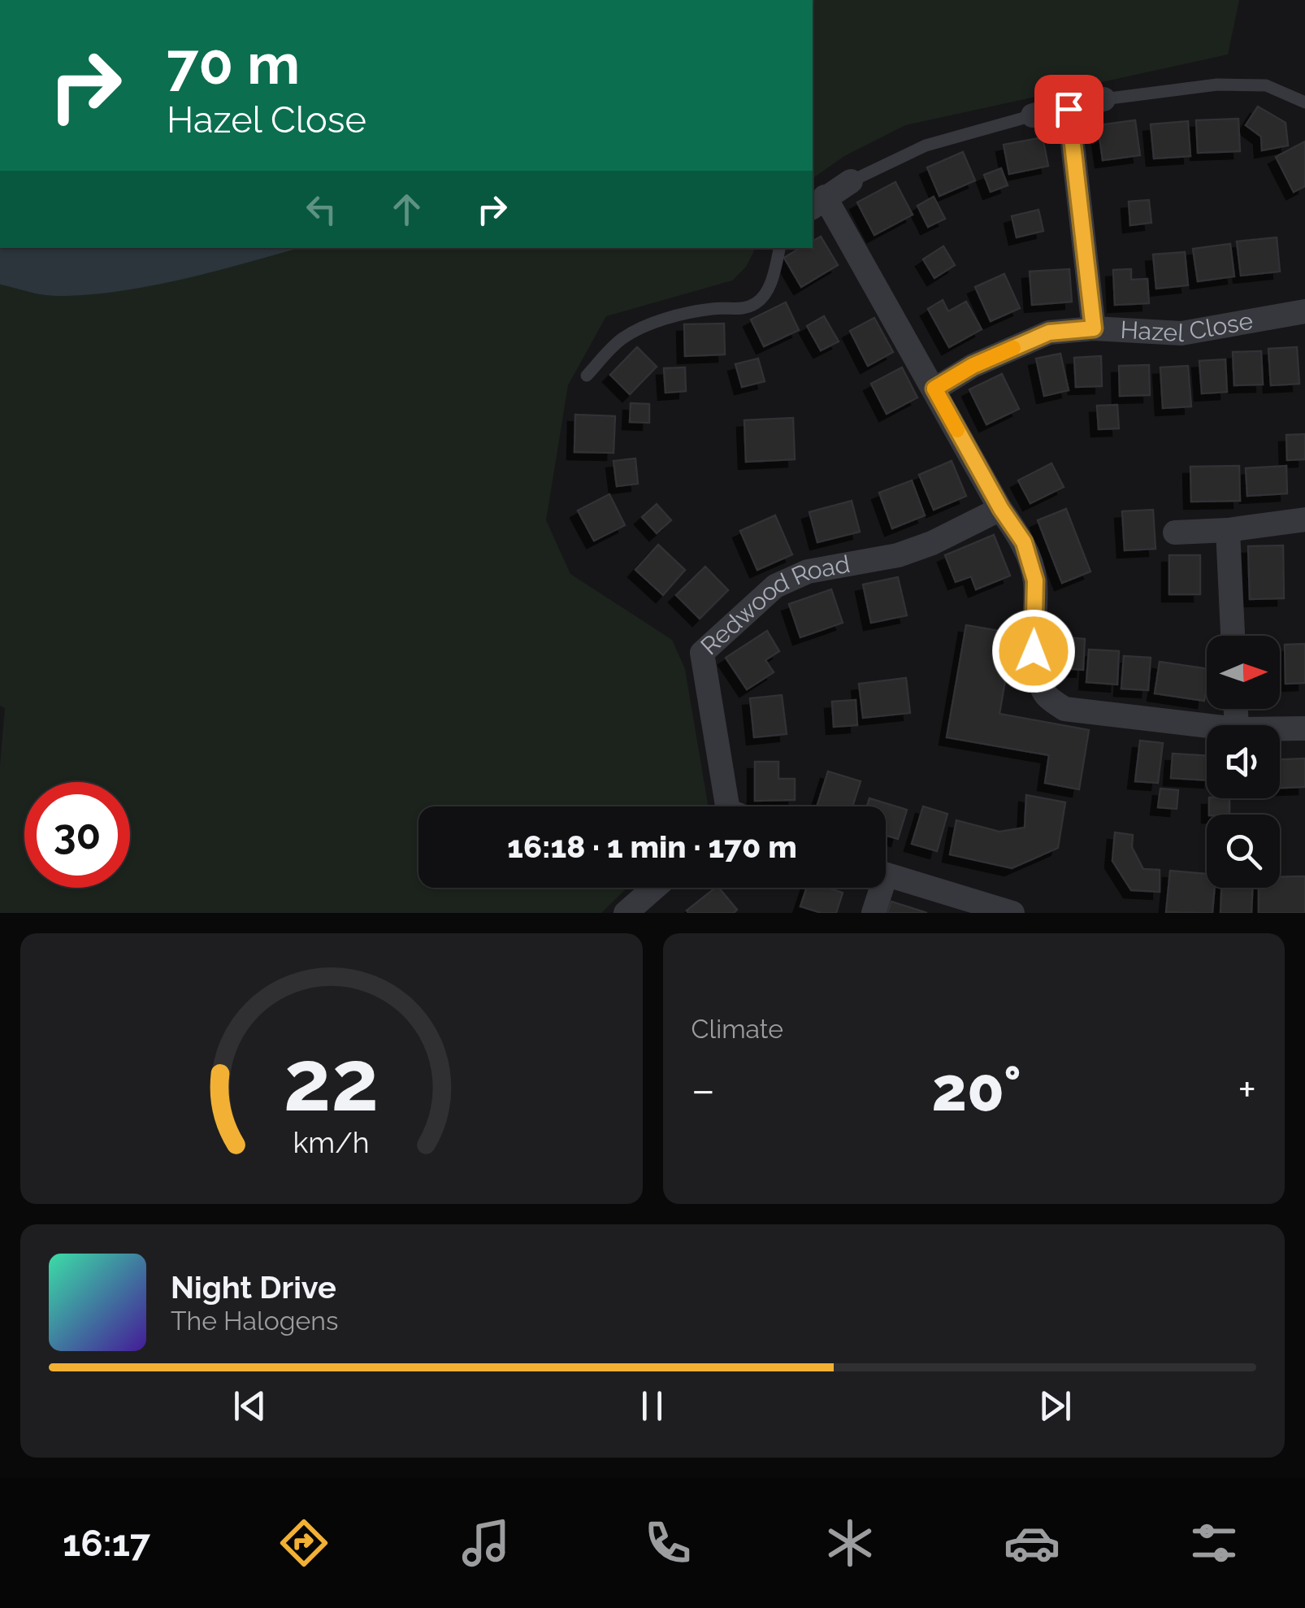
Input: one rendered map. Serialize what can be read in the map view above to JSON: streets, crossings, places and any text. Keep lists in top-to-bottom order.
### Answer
{
  "streets": {
    "street": ["Hazel Close", "Redwood Road"]
  },
  "north": "right",
  "page": {
    "turn": ["70 m", "Hazel Close"],
    "limit": "30",
    "trip": "16:18 · 1 min · 170 m",
    "tile": "Climate",
    "heat": ["−", "20°", "+"],
    "song": ["Night Drive", "The Halogens"],
    "tabs": "16:17",
    "gauge": ["22", "km/h"]
  }
}
